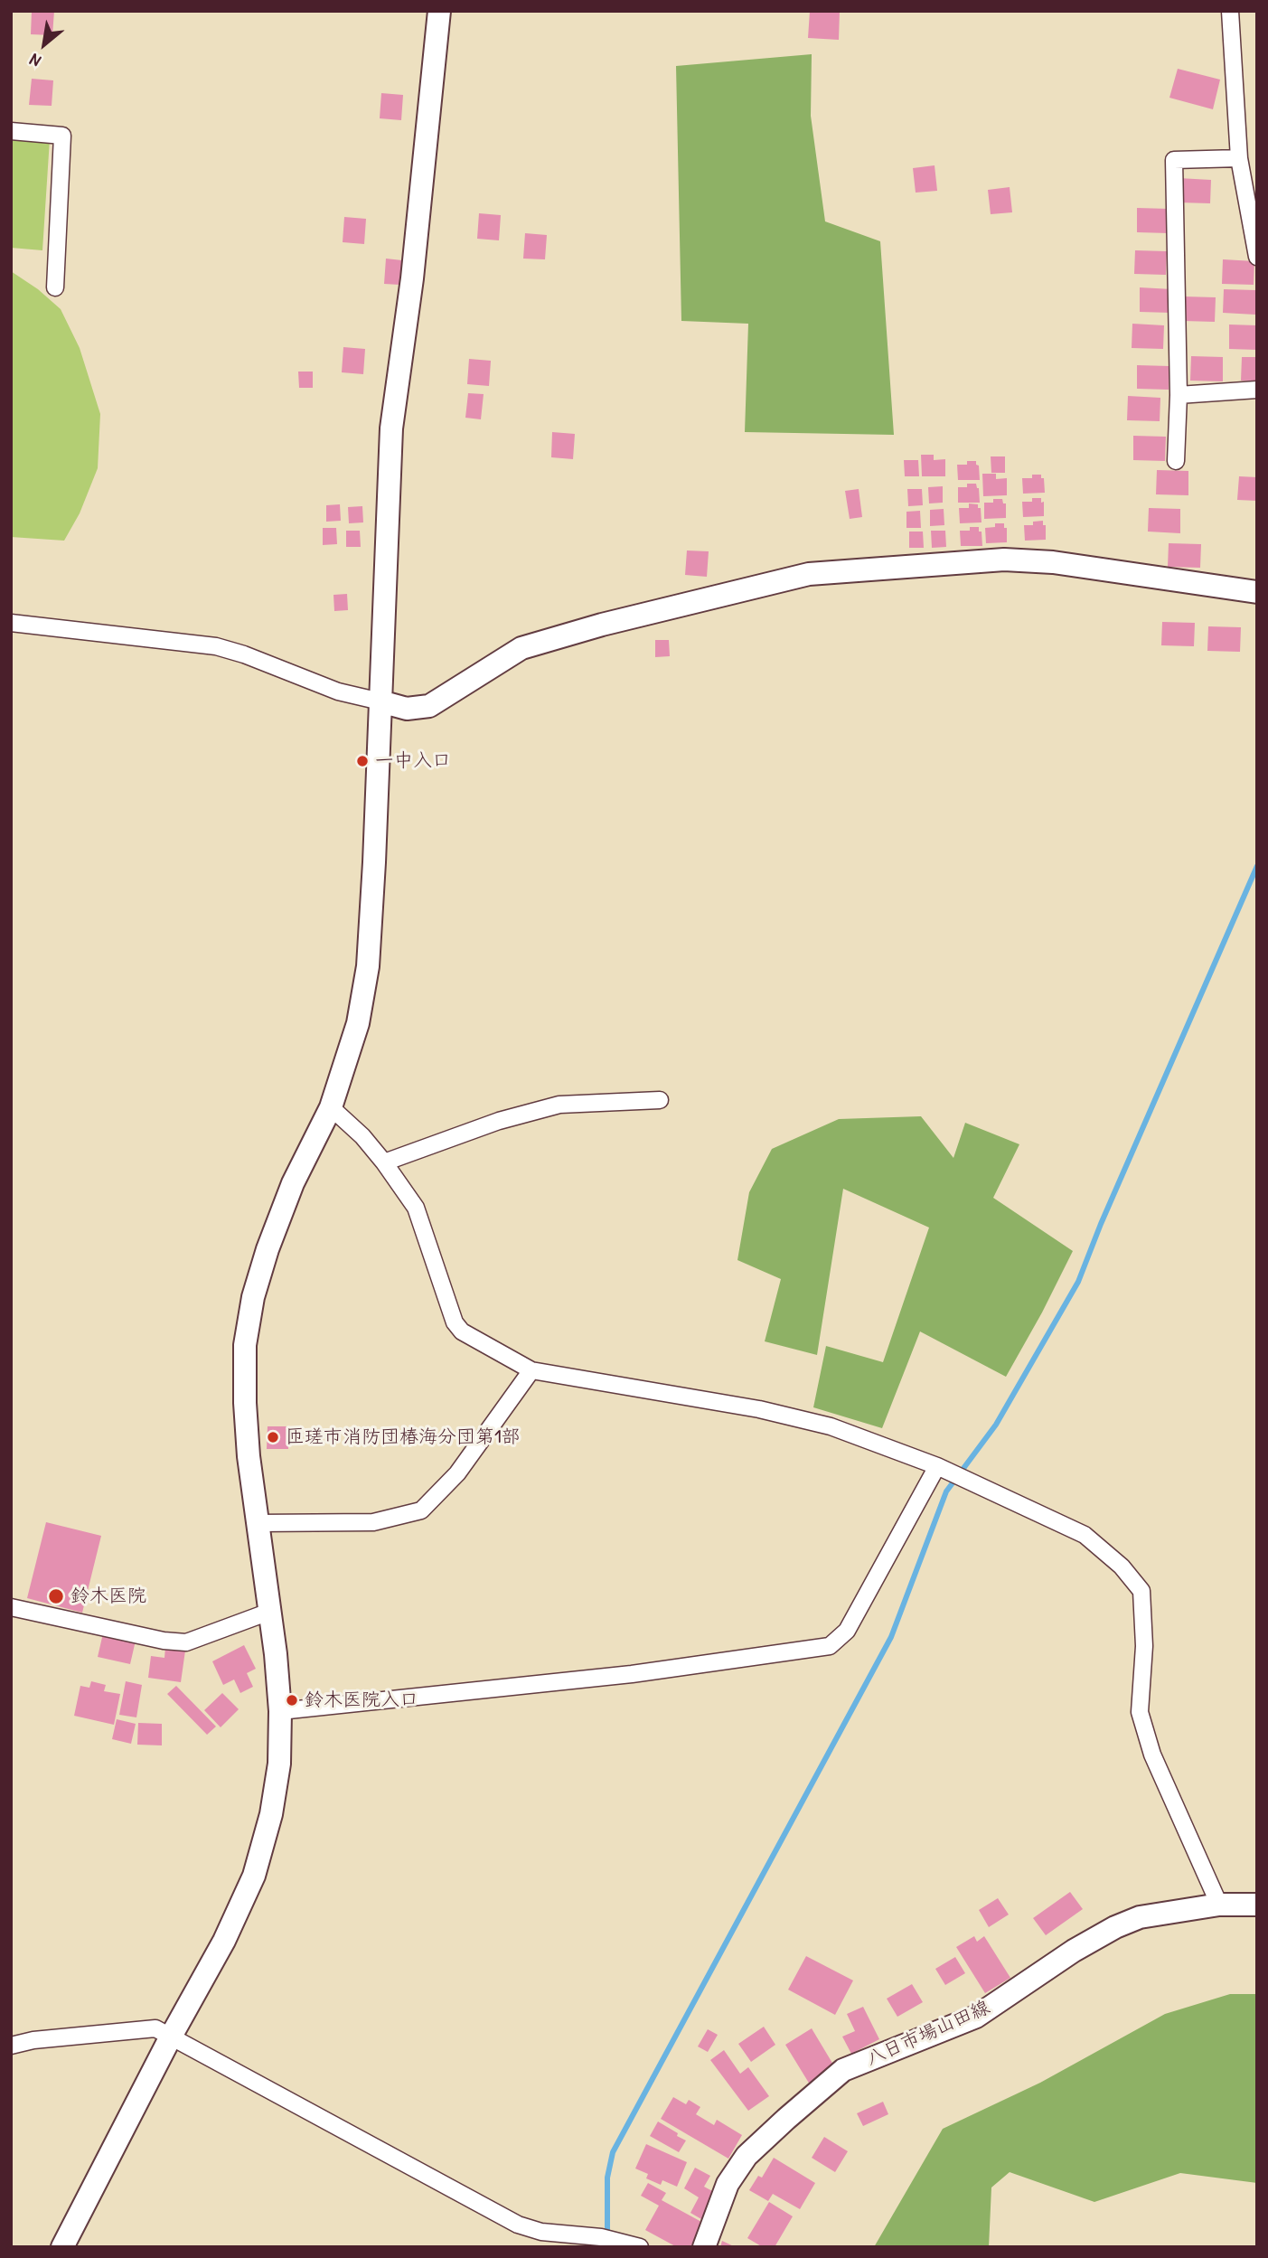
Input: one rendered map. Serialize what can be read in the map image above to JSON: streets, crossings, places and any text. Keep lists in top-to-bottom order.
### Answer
{
  "streets": {
    "street": ["八日市場山田線"]
  },
  "places": [
    "一中入口",
    "匝瑳市消防団椿海分団第1部",
    "鈴木医院",
    "鈴木医院入口"
  ],
  "north": "bottom left"
}
